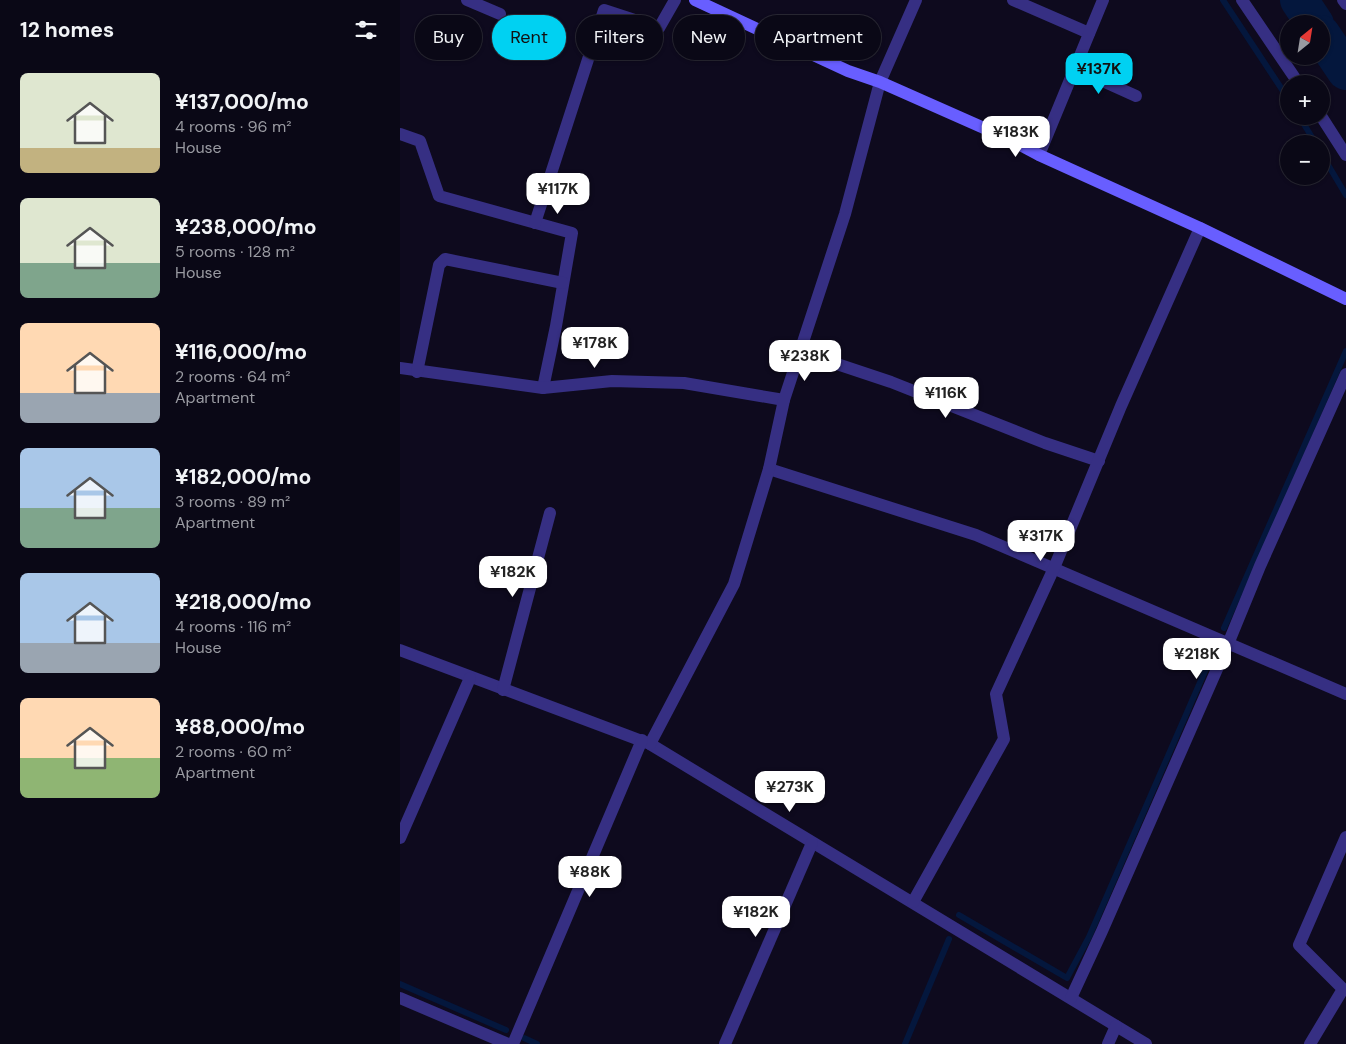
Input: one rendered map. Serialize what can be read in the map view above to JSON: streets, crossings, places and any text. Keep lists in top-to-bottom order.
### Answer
{
  "north": "top right",
  "page": {
    "heading": "12 homes",
    "map_buttons": ["+", "−"],
    "chip": [
      "Buy",
      "Rent",
      "Filters",
      "New",
      "Apartment"
    ],
    "price": [
      "¥137K",
      "¥183K",
      "¥117K",
      "¥178K",
      "¥238K",
      "¥116K",
      "¥317K",
      "¥182K",
      "¥218K",
      "¥273K",
      "¥88K",
      "¥182K"
    ],
    "list": [
      {
        "name": "¥137,000/mo",
        "note": "4 rooms · 96 m² · House"
      },
      {
        "name": "¥238,000/mo",
        "note": "5 rooms · 128 m² · House"
      },
      {
        "name": "¥116,000/mo",
        "note": "2 rooms · 64 m² · Apartment"
      },
      {
        "name": "¥182,000/mo",
        "note": "3 rooms · 89 m² · Apartment"
      },
      {
        "name": "¥218,000/mo",
        "note": "4 rooms · 116 m² · House"
      },
      {
        "name": "¥88,000/mo",
        "note": "2 rooms · 60 m² · Apartment"
      }
    ]
  }
}
